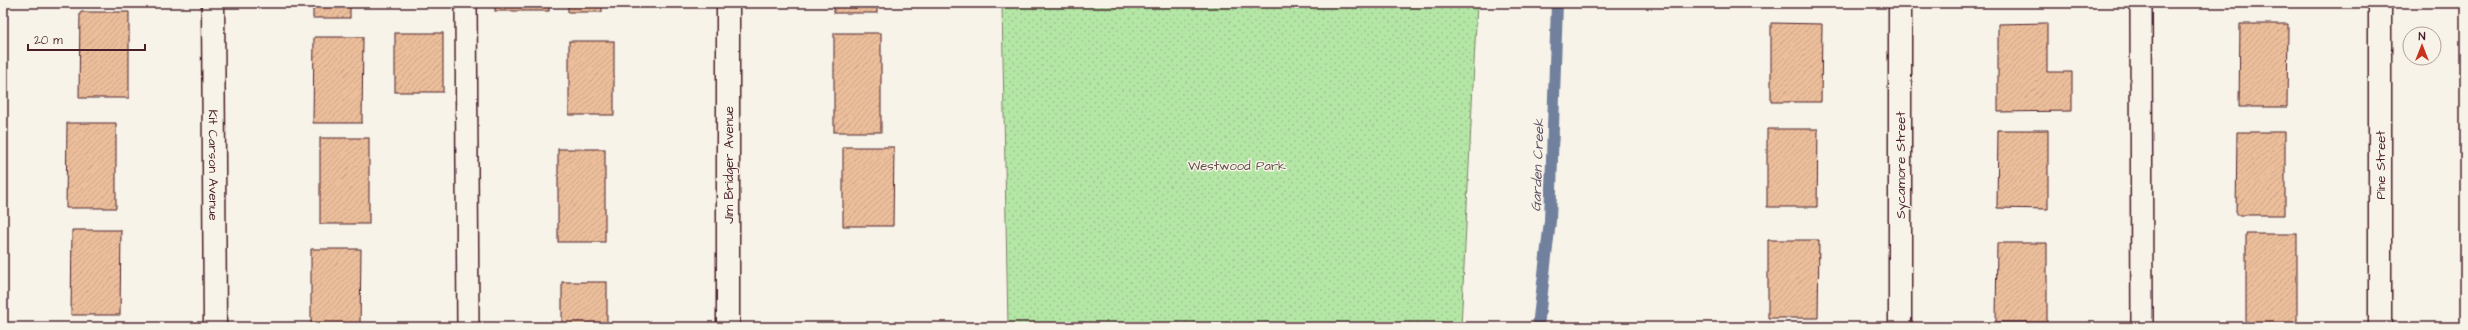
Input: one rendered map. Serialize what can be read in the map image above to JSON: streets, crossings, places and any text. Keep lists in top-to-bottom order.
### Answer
{
  "streets": {
    "street": [
      "Kit Carson Avenue",
      "Jim Bridger Avenue",
      "Sycamore Street",
      "Pine Street"
    ]
  },
  "water": ["Garden Creek"],
  "parks": ["Westwood Park"],
  "scale_bar": "20 m",
  "north": "top"
}
